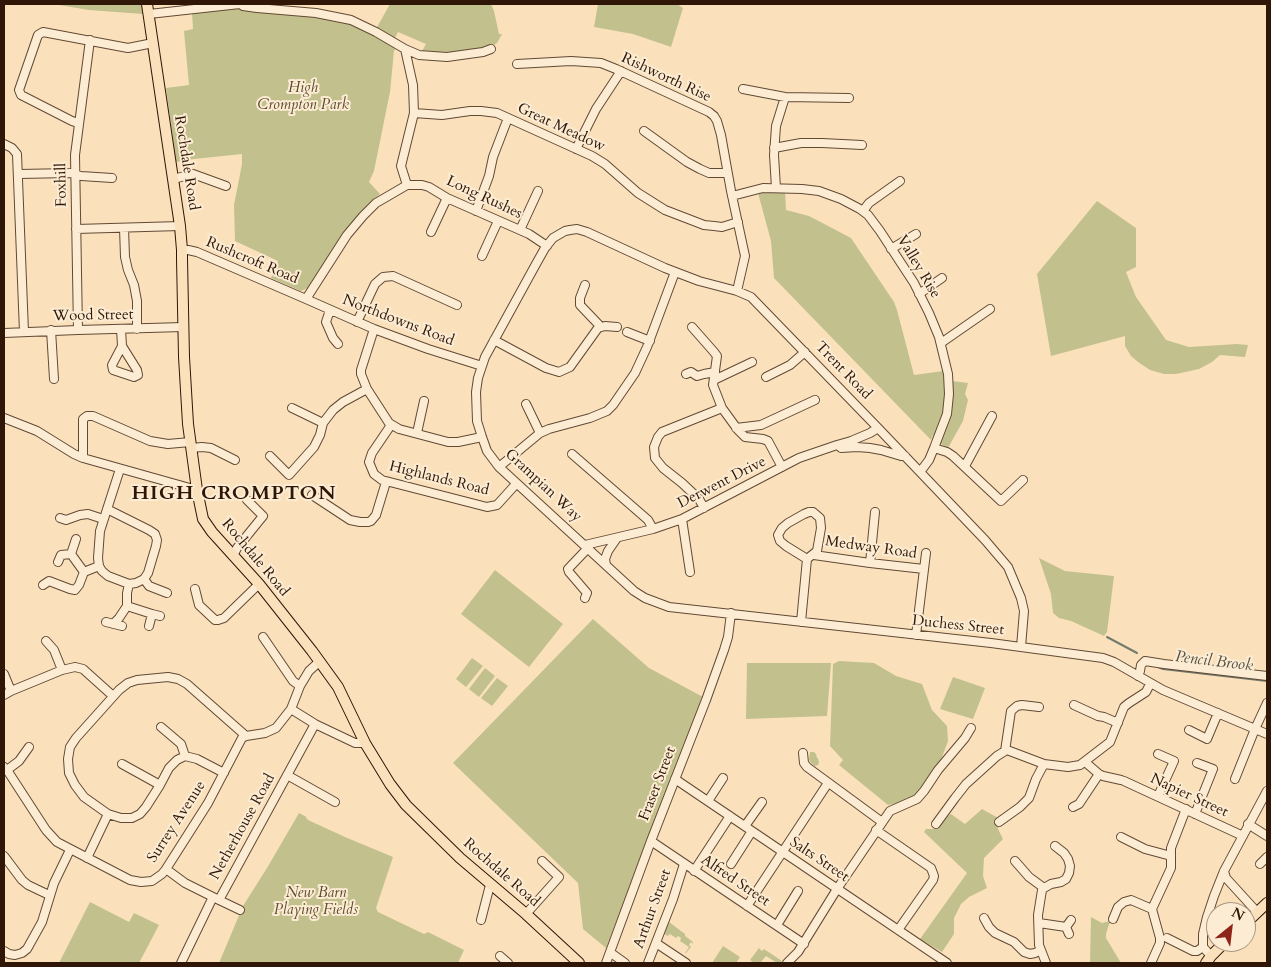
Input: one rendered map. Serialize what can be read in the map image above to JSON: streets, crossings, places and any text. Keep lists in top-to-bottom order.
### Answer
{
  "streets": {
    "main road": ["Rochdale Road"],
    "street": [
      "Rishworth Rise",
      "Great Meadow",
      "Foxhill",
      "Long Rushes",
      "Rushcroft Road",
      "Valley Rise",
      "Wood Street",
      "Northdowns Road",
      "Trent Road",
      "Highlands Road",
      "Derwent Drive",
      "Grampian Way",
      "Medway Road",
      "Duchess Street",
      "Fraser Street",
      "Napier Street",
      "Surrey Avenue",
      "Netherhouse Road",
      "Salts Street",
      "Alfred Street",
      "Arthur Street"
    ]
  },
  "crossings": [
    ["Rishworth Rise", "Great Meadow"],
    ["Rishworth Rise", "Valley Rise"],
    ["Rishworth Rise", "Trent Road"],
    ["Rochdale Road", "Rushcroft Road"],
    ["Rochdale Road", "Wood Street"],
    ["Foxhill", "Wood Street"],
    ["Long Rushes", "Rushcroft Road"],
    ["Long Rushes", "Trent Road"],
    ["Long Rushes", "Grampian Way"],
    ["Rushcroft Road", "Northdowns Road"],
    ["Valley Rise", "Trent Road"],
    ["Northdowns Road", "Grampian Way"],
    ["Trent Road", "Derwent Drive"],
    ["Trent Road", "Grampian Way"],
    ["Trent Road", "Duchess Street"],
    ["Highlands Road", "Grampian Way"],
    ["Derwent Drive", "Grampian Way"],
    ["Grampian Way", "Duchess Street"],
    ["Duchess Street", "Fraser Street"],
    ["Fraser Street", "Salts Street"],
    ["Fraser Street", "Alfred Street"],
    ["Alfred Street", "Arthur Street"]
  ],
  "districts": ["HIGH CROMPTON"],
  "water": ["Pencil Brook"],
  "parks": ["High Crompton Park", "New Barn Playing Fields"],
  "north": "top right"
}
